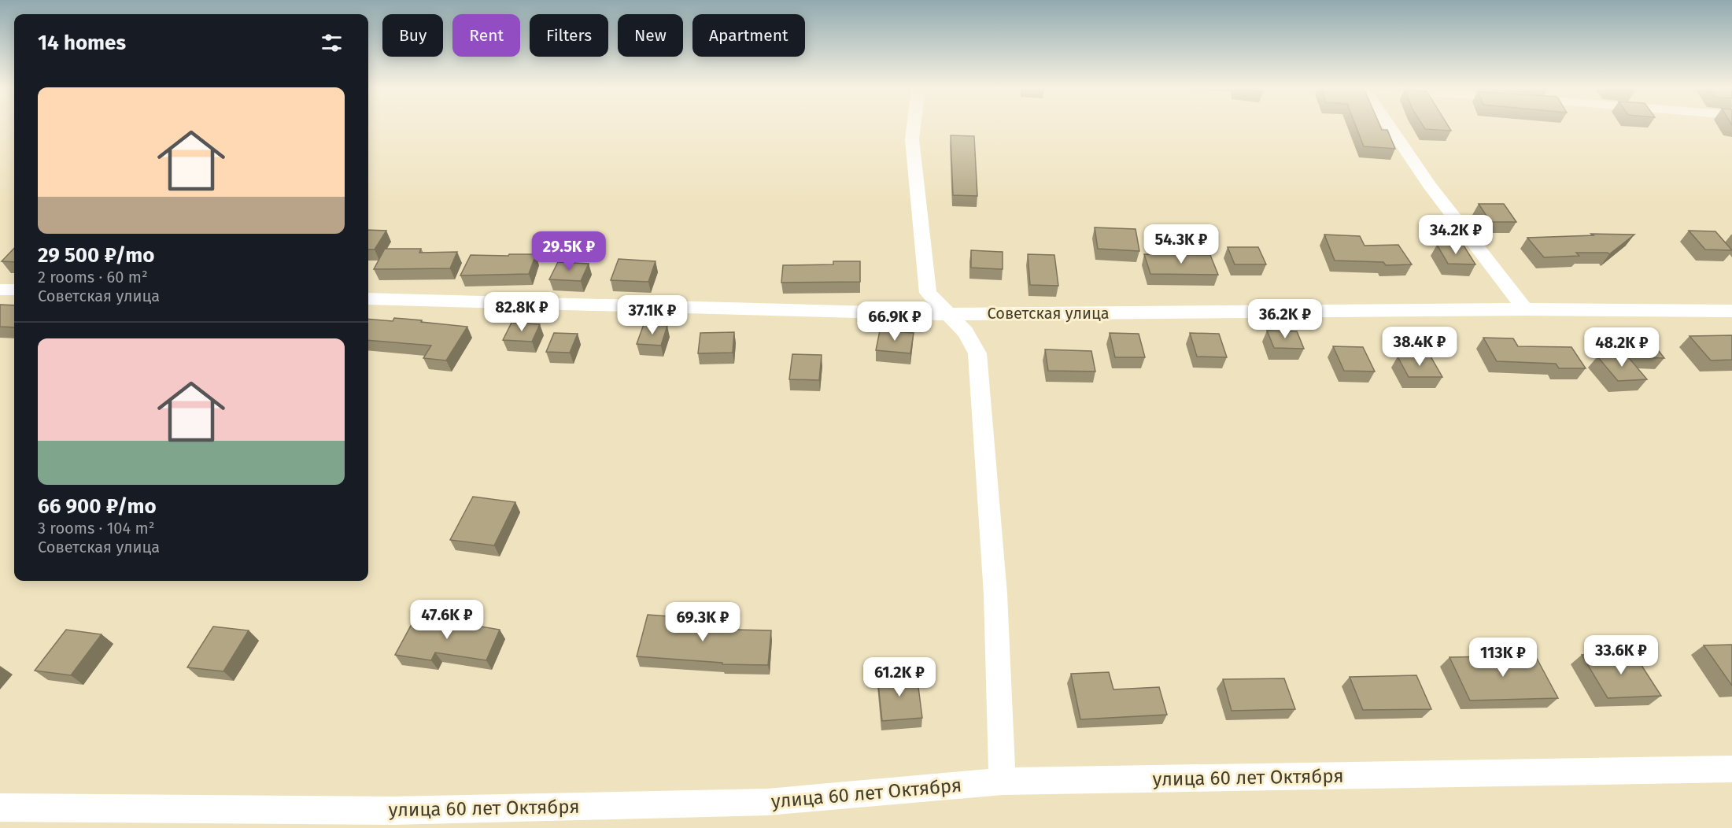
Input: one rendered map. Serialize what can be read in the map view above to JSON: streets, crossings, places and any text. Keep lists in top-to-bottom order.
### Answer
{
  "streets": {
    "street": ["Советская улица", "улица 60 лет Октября"]
  },
  "page": {
    "chip": [
      "Buy",
      "Rent",
      "Filters",
      "New",
      "Apartment"
    ],
    "heading": "14 homes",
    "list": [
      {
        "name": "29 500 ₽/mo",
        "note": "2 rooms · 60 m² · Советская улица"
      },
      {
        "name": "66 900 ₽/mo",
        "note": "3 rooms · 104 m² · Советская улица"
      }
    ],
    "price": [
      "34.2K ₽",
      "54.3K ₽",
      "29.5K ₽",
      "82.8K ₽",
      "37.1K ₽",
      "36.2K ₽",
      "66.9K ₽",
      "38.4K ₽",
      "48.2K ₽",
      "47.6K ₽",
      "69.3K ₽",
      "33.6K ₽",
      "113K ₽",
      "61.2K ₽"
    ]
  }
}
